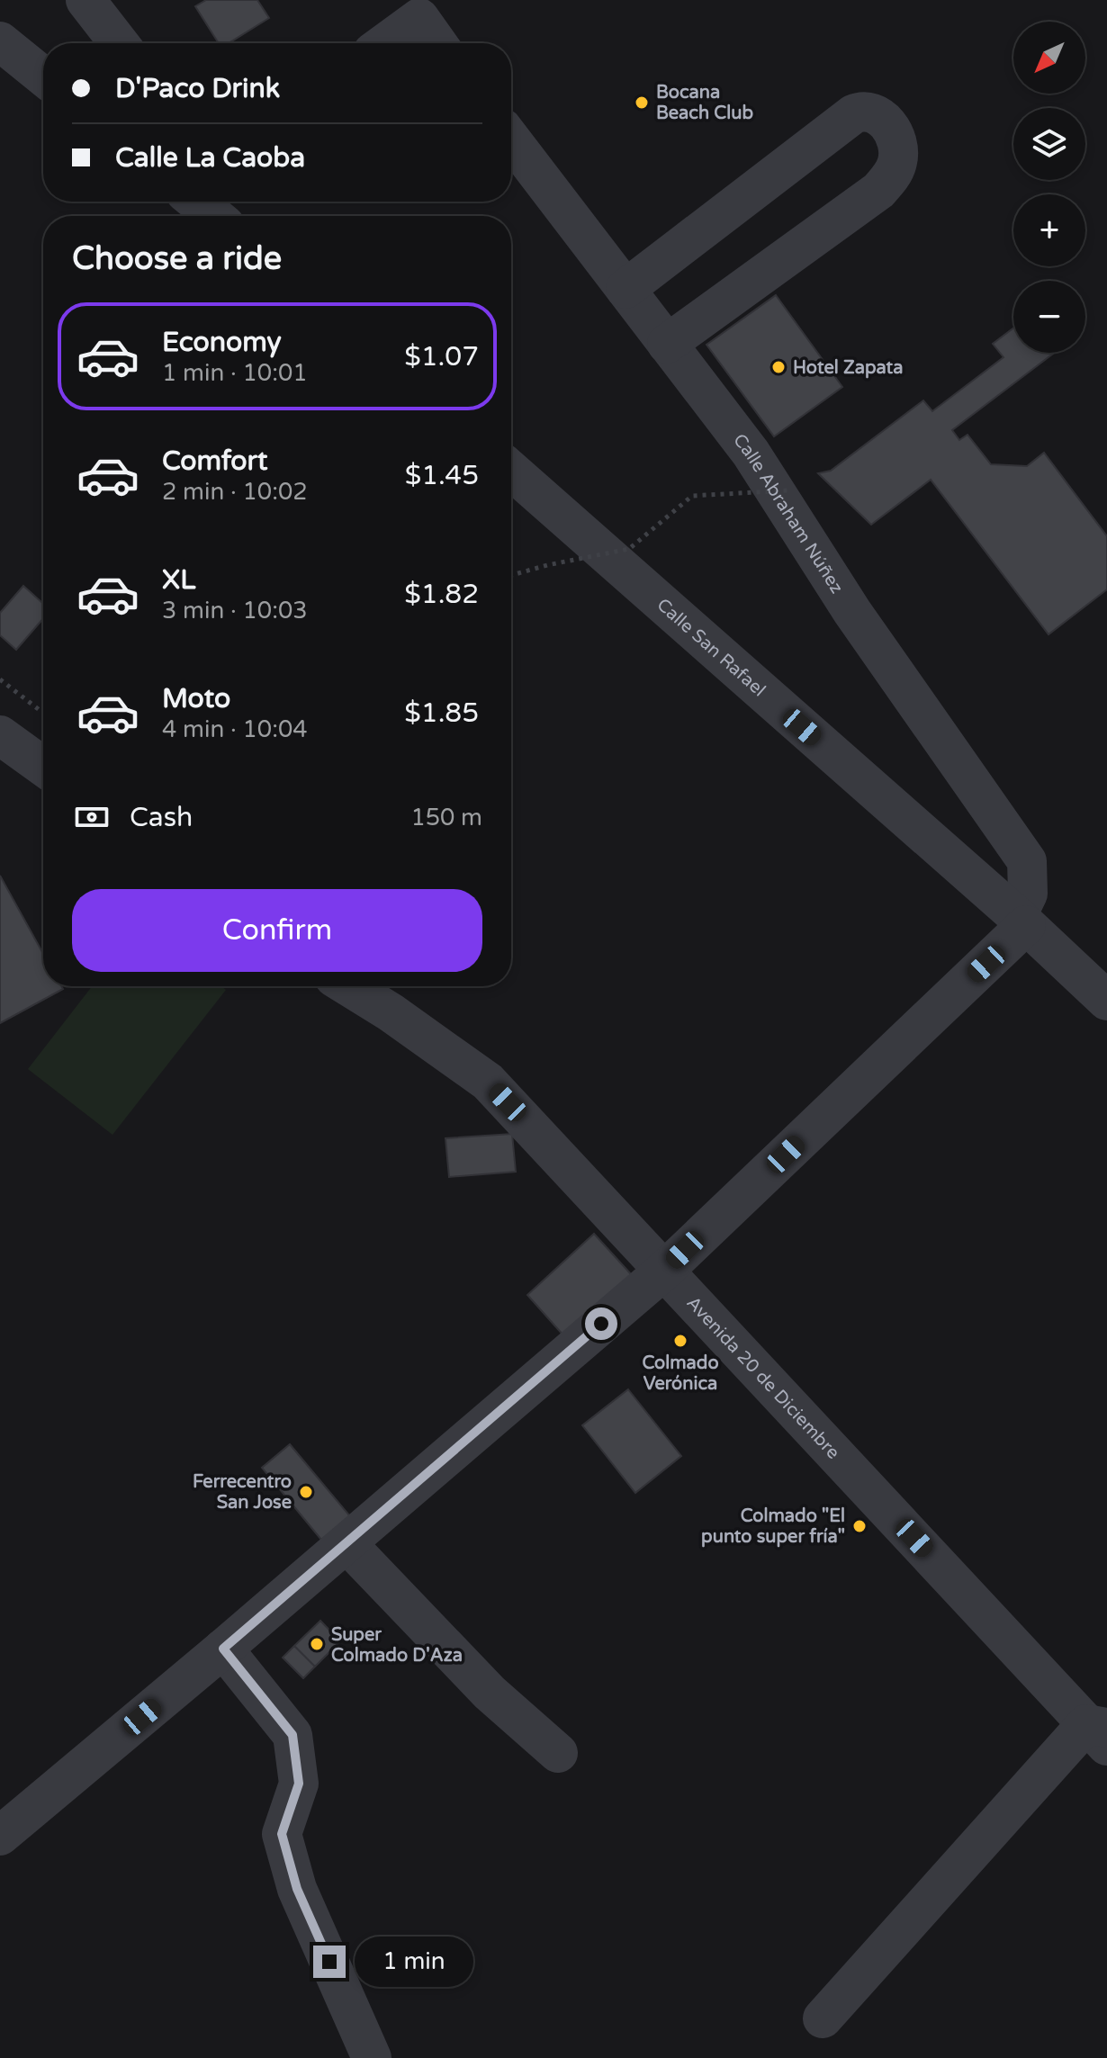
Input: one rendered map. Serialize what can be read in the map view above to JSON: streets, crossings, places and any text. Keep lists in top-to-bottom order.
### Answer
{
  "streets": {
    "street": ["Calle Abraham Núñez", "Calle San Rafael", "Avenida 20 de Diciembre"]
  },
  "crossings": [
    ["Calle Abraham Núñez", "Calle San Rafael"]
  ],
  "places": [
    "Bocana Beach Club",
    "Hotel Zapata",
    "Colmado Verónica",
    "Ferrecentro San Jose",
    "Colmado \"El punto super fría\"",
    "Super Colmado D'Aza"
  ],
  "north": "bottom left",
  "page": {
    "map_buttons": ["+", "−"],
    "banner": ["D'Paco Drink", "Calle La Caoba"],
    "heading": "Choose a ride",
    "list": [
      {
        "name": "Economy",
        "note": "1 min · 10:01",
        "value": "$1.07"
      },
      {
        "name": "Comfort",
        "note": "2 min · 10:02",
        "value": "$1.45"
      },
      {
        "name": "XL",
        "note": "3 min · 10:03",
        "value": "$1.82"
      },
      {
        "name": "Moto",
        "note": "4 min · 10:04",
        "value": "$1.85"
      }
    ],
    "pay": ["Cash", "150 m"],
    "buttons": "Confirm",
    "bubble": "1 min"
  }
}
